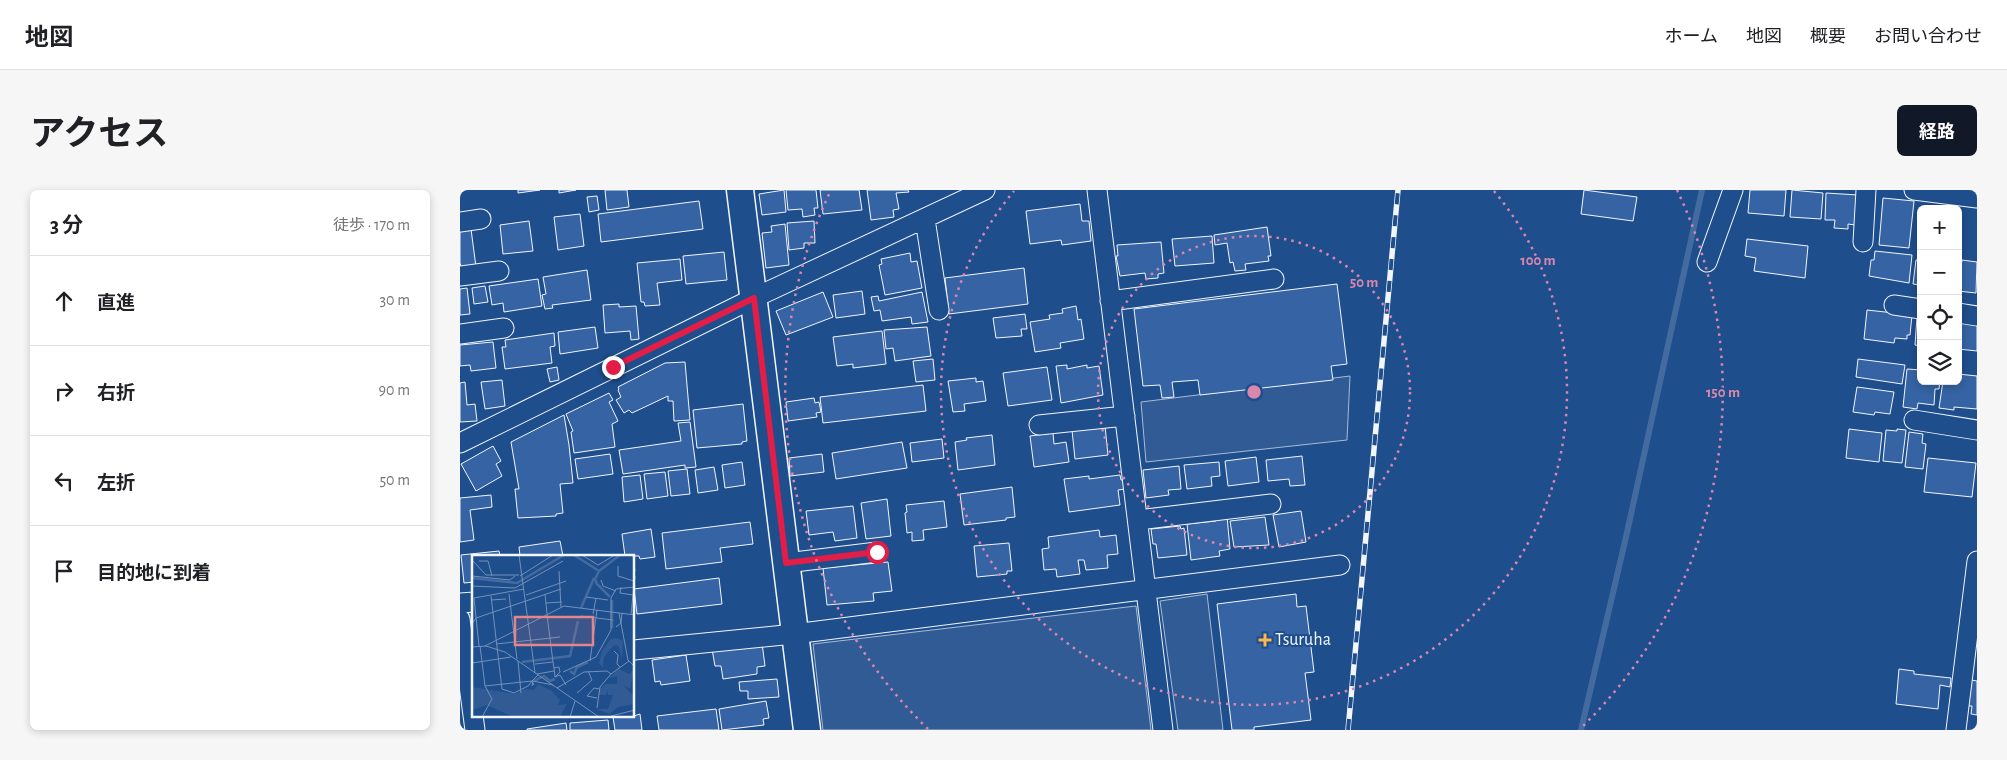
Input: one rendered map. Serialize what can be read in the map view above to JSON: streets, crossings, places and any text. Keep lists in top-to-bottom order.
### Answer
{
  "places": {
    "health": ["Tsuruha"]
  },
  "page": {
    "header": "地図",
    "nav": [
      "ホーム",
      "地図",
      "概要",
      "お問い合わせ"
    ],
    "title": "アクセス",
    "buttons": "経路",
    "heading": ["3 分", "徒歩 · 170 m"],
    "map_buttons": ["+", "−"],
    "list": [
      ["直進", "30 m"],
      ["右折", "90 m"],
      ["左折", "50 m"],
      "目的地に到着"
    ]
  },
  "rings": ["100 m", "50 m", "150 m"]
}
